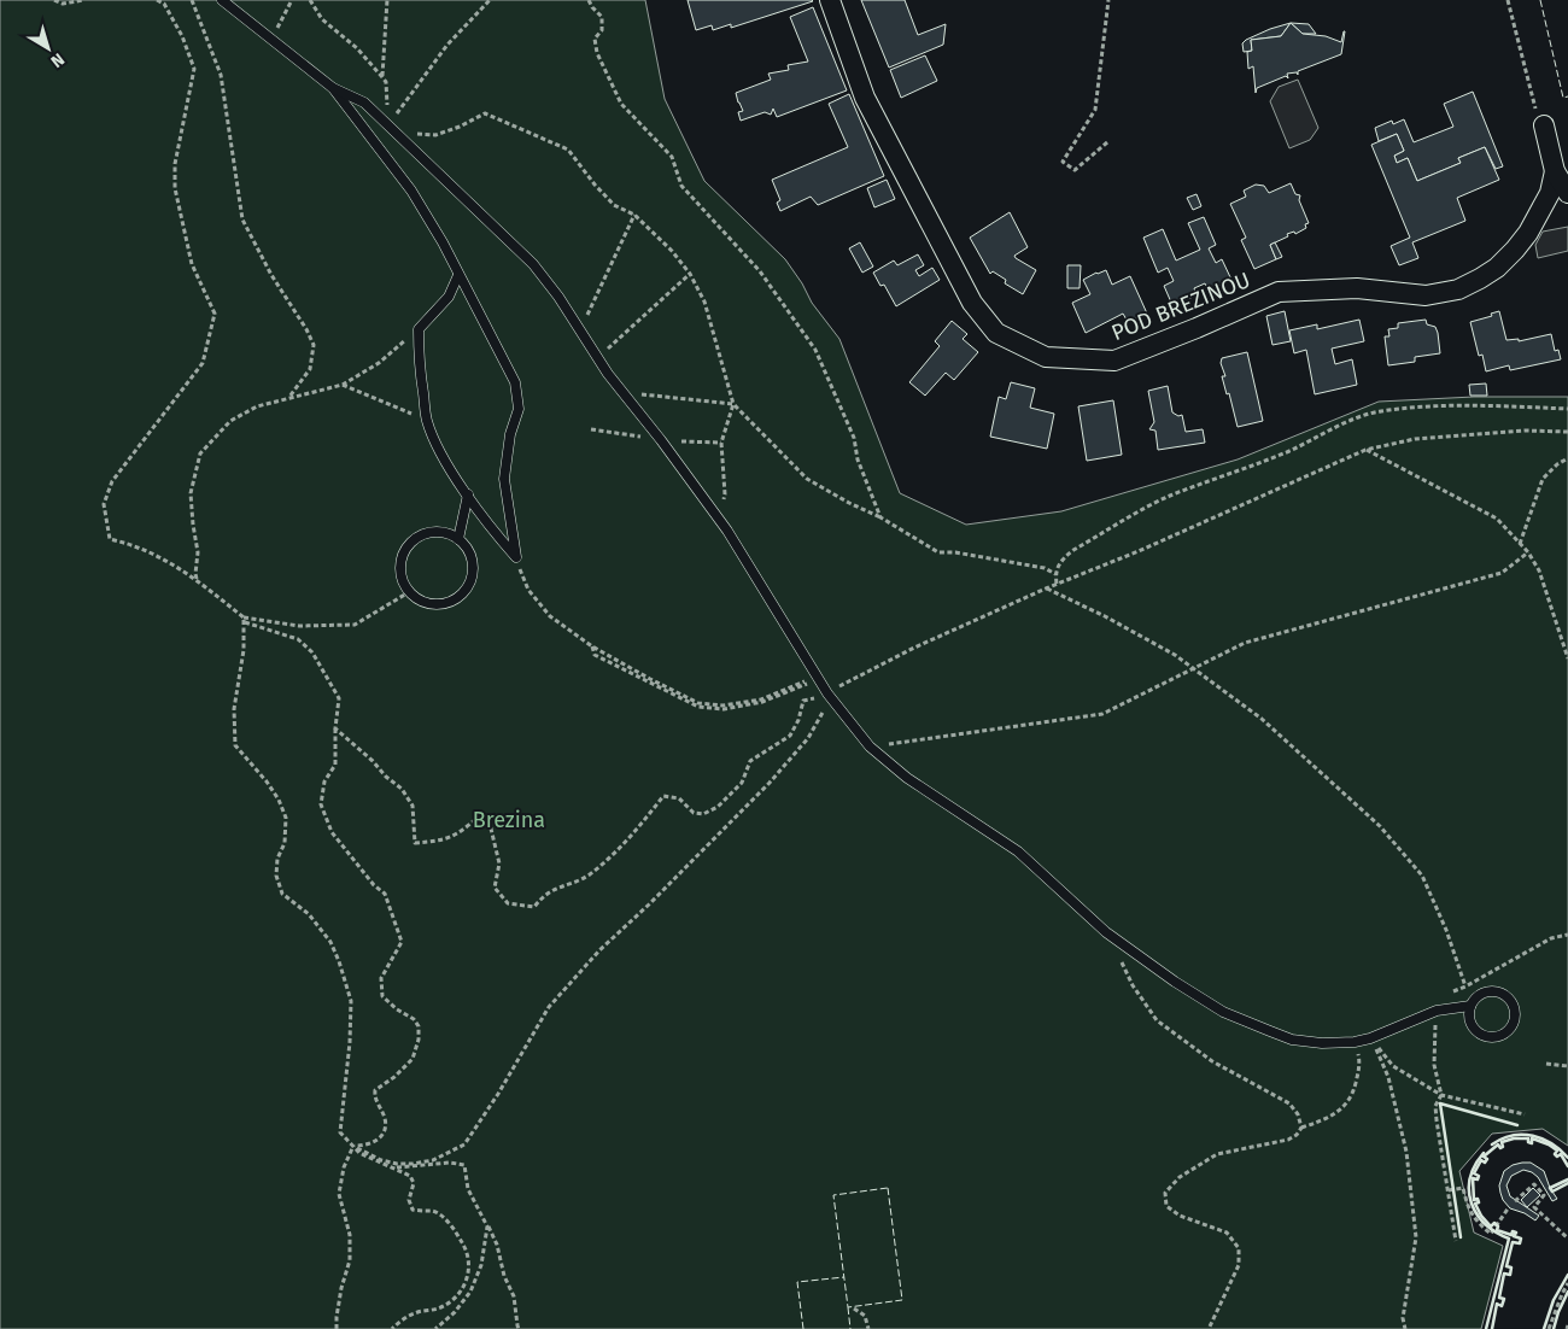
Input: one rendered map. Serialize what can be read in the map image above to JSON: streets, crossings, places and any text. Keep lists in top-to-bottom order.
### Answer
{
  "streets": {
    "street": ["POD BREZINOU"]
  },
  "parks": ["Brezina"],
  "north": "bottom right"
}
